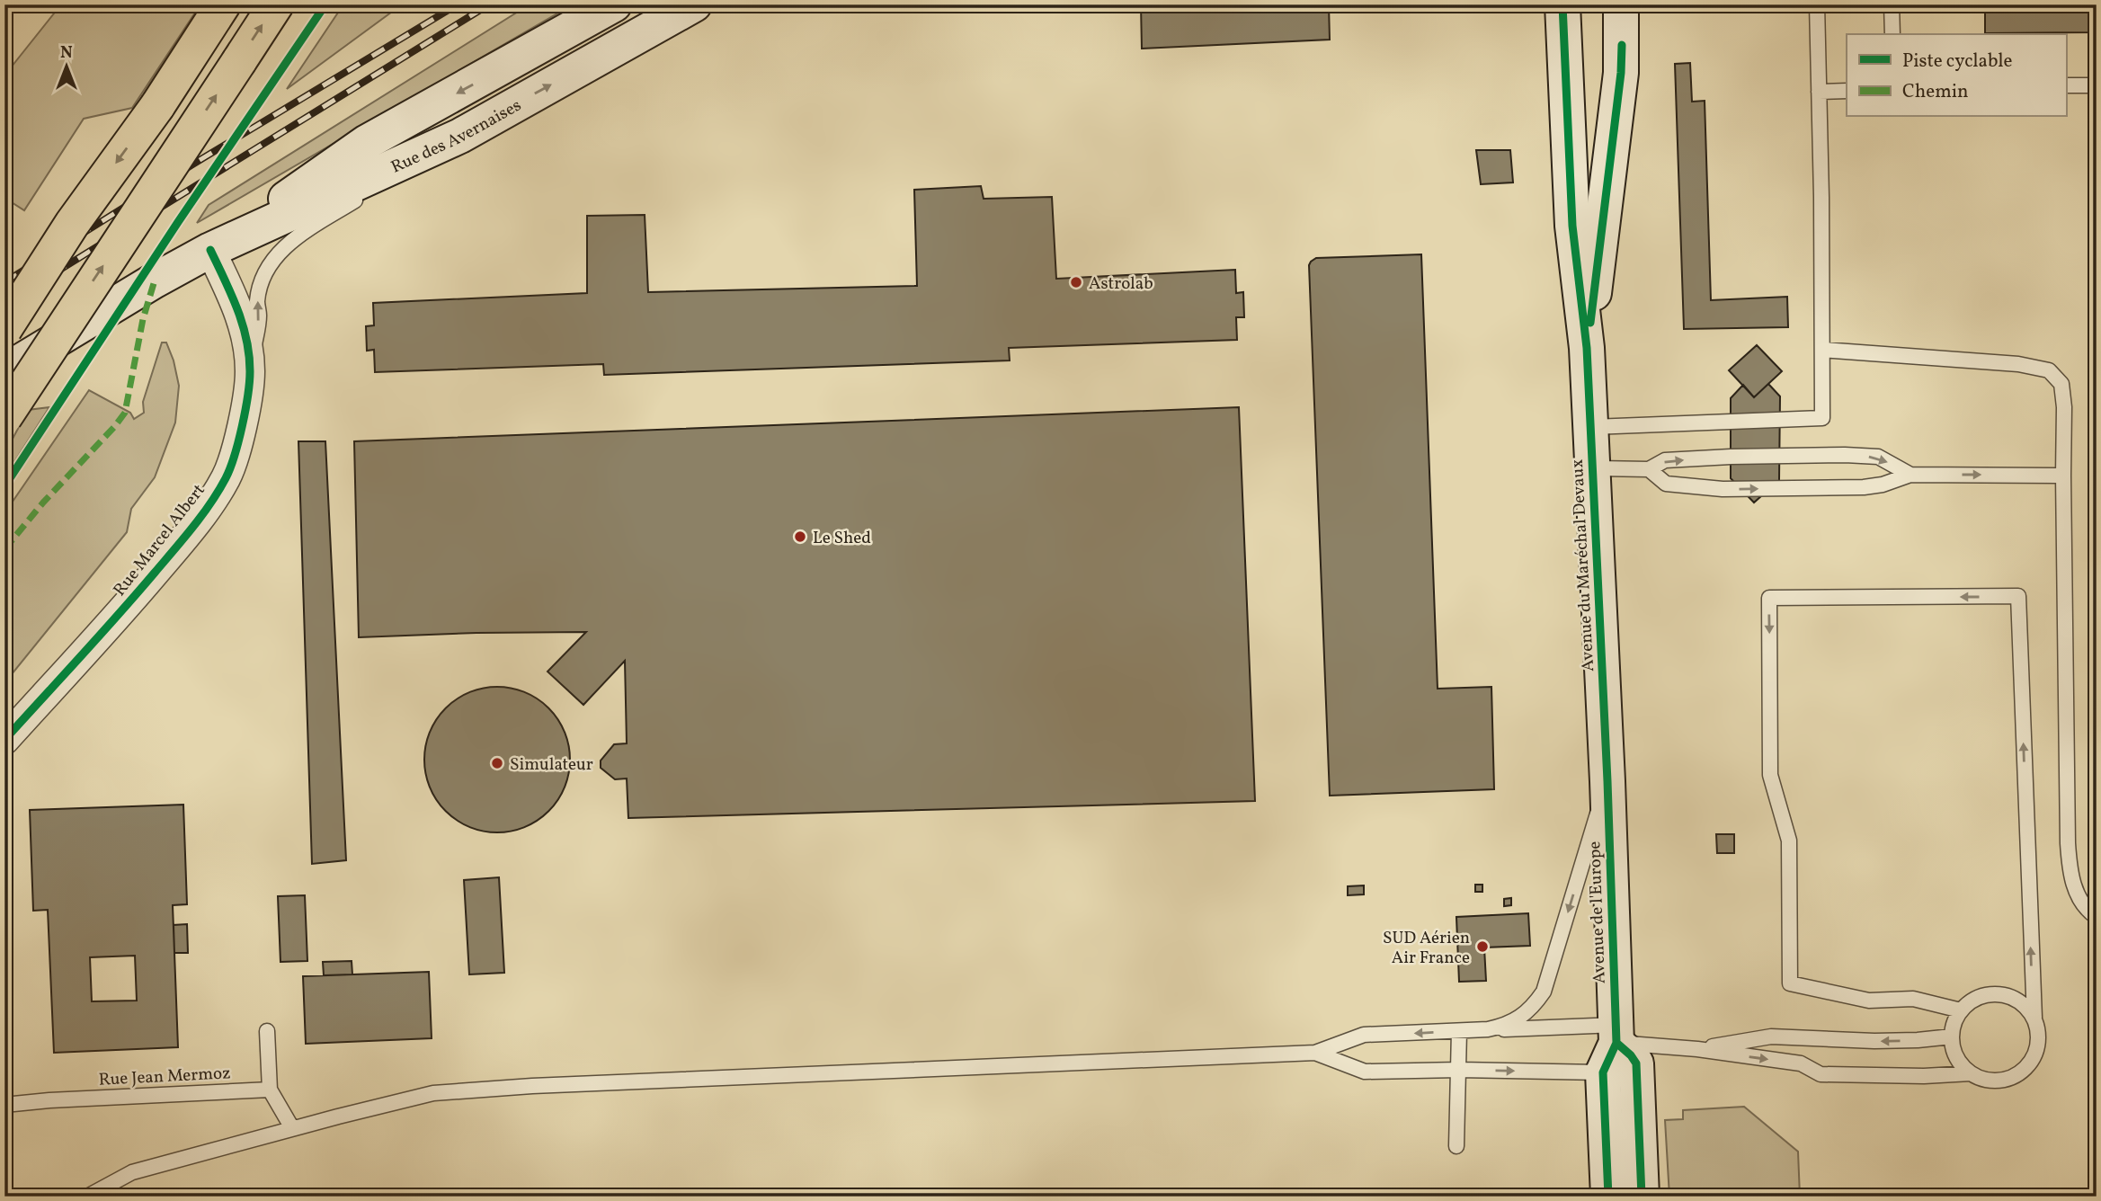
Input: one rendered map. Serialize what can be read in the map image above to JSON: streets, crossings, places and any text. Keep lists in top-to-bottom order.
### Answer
{
  "streets": {
    "street": [
      "Rue des Avernaises",
      "Rue Marcel Albert",
      "Avenue du Maréchal Devaux",
      "Avenue de l'Europe"
    ],
    "lane": ["Rue Jean Mermoz"]
  },
  "crossings": [
    ["Rue des Avernaises", "Rue Marcel Albert"],
    ["Avenue du Maréchal Devaux", "Avenue de l'Europe"]
  ],
  "places": [
    "Astrolab",
    "Le Shed",
    "Simulateur",
    "SUD Aérien Air France"
  ],
  "legend": ["Piste cyclable", "Chemin"],
  "north": "top"
}
